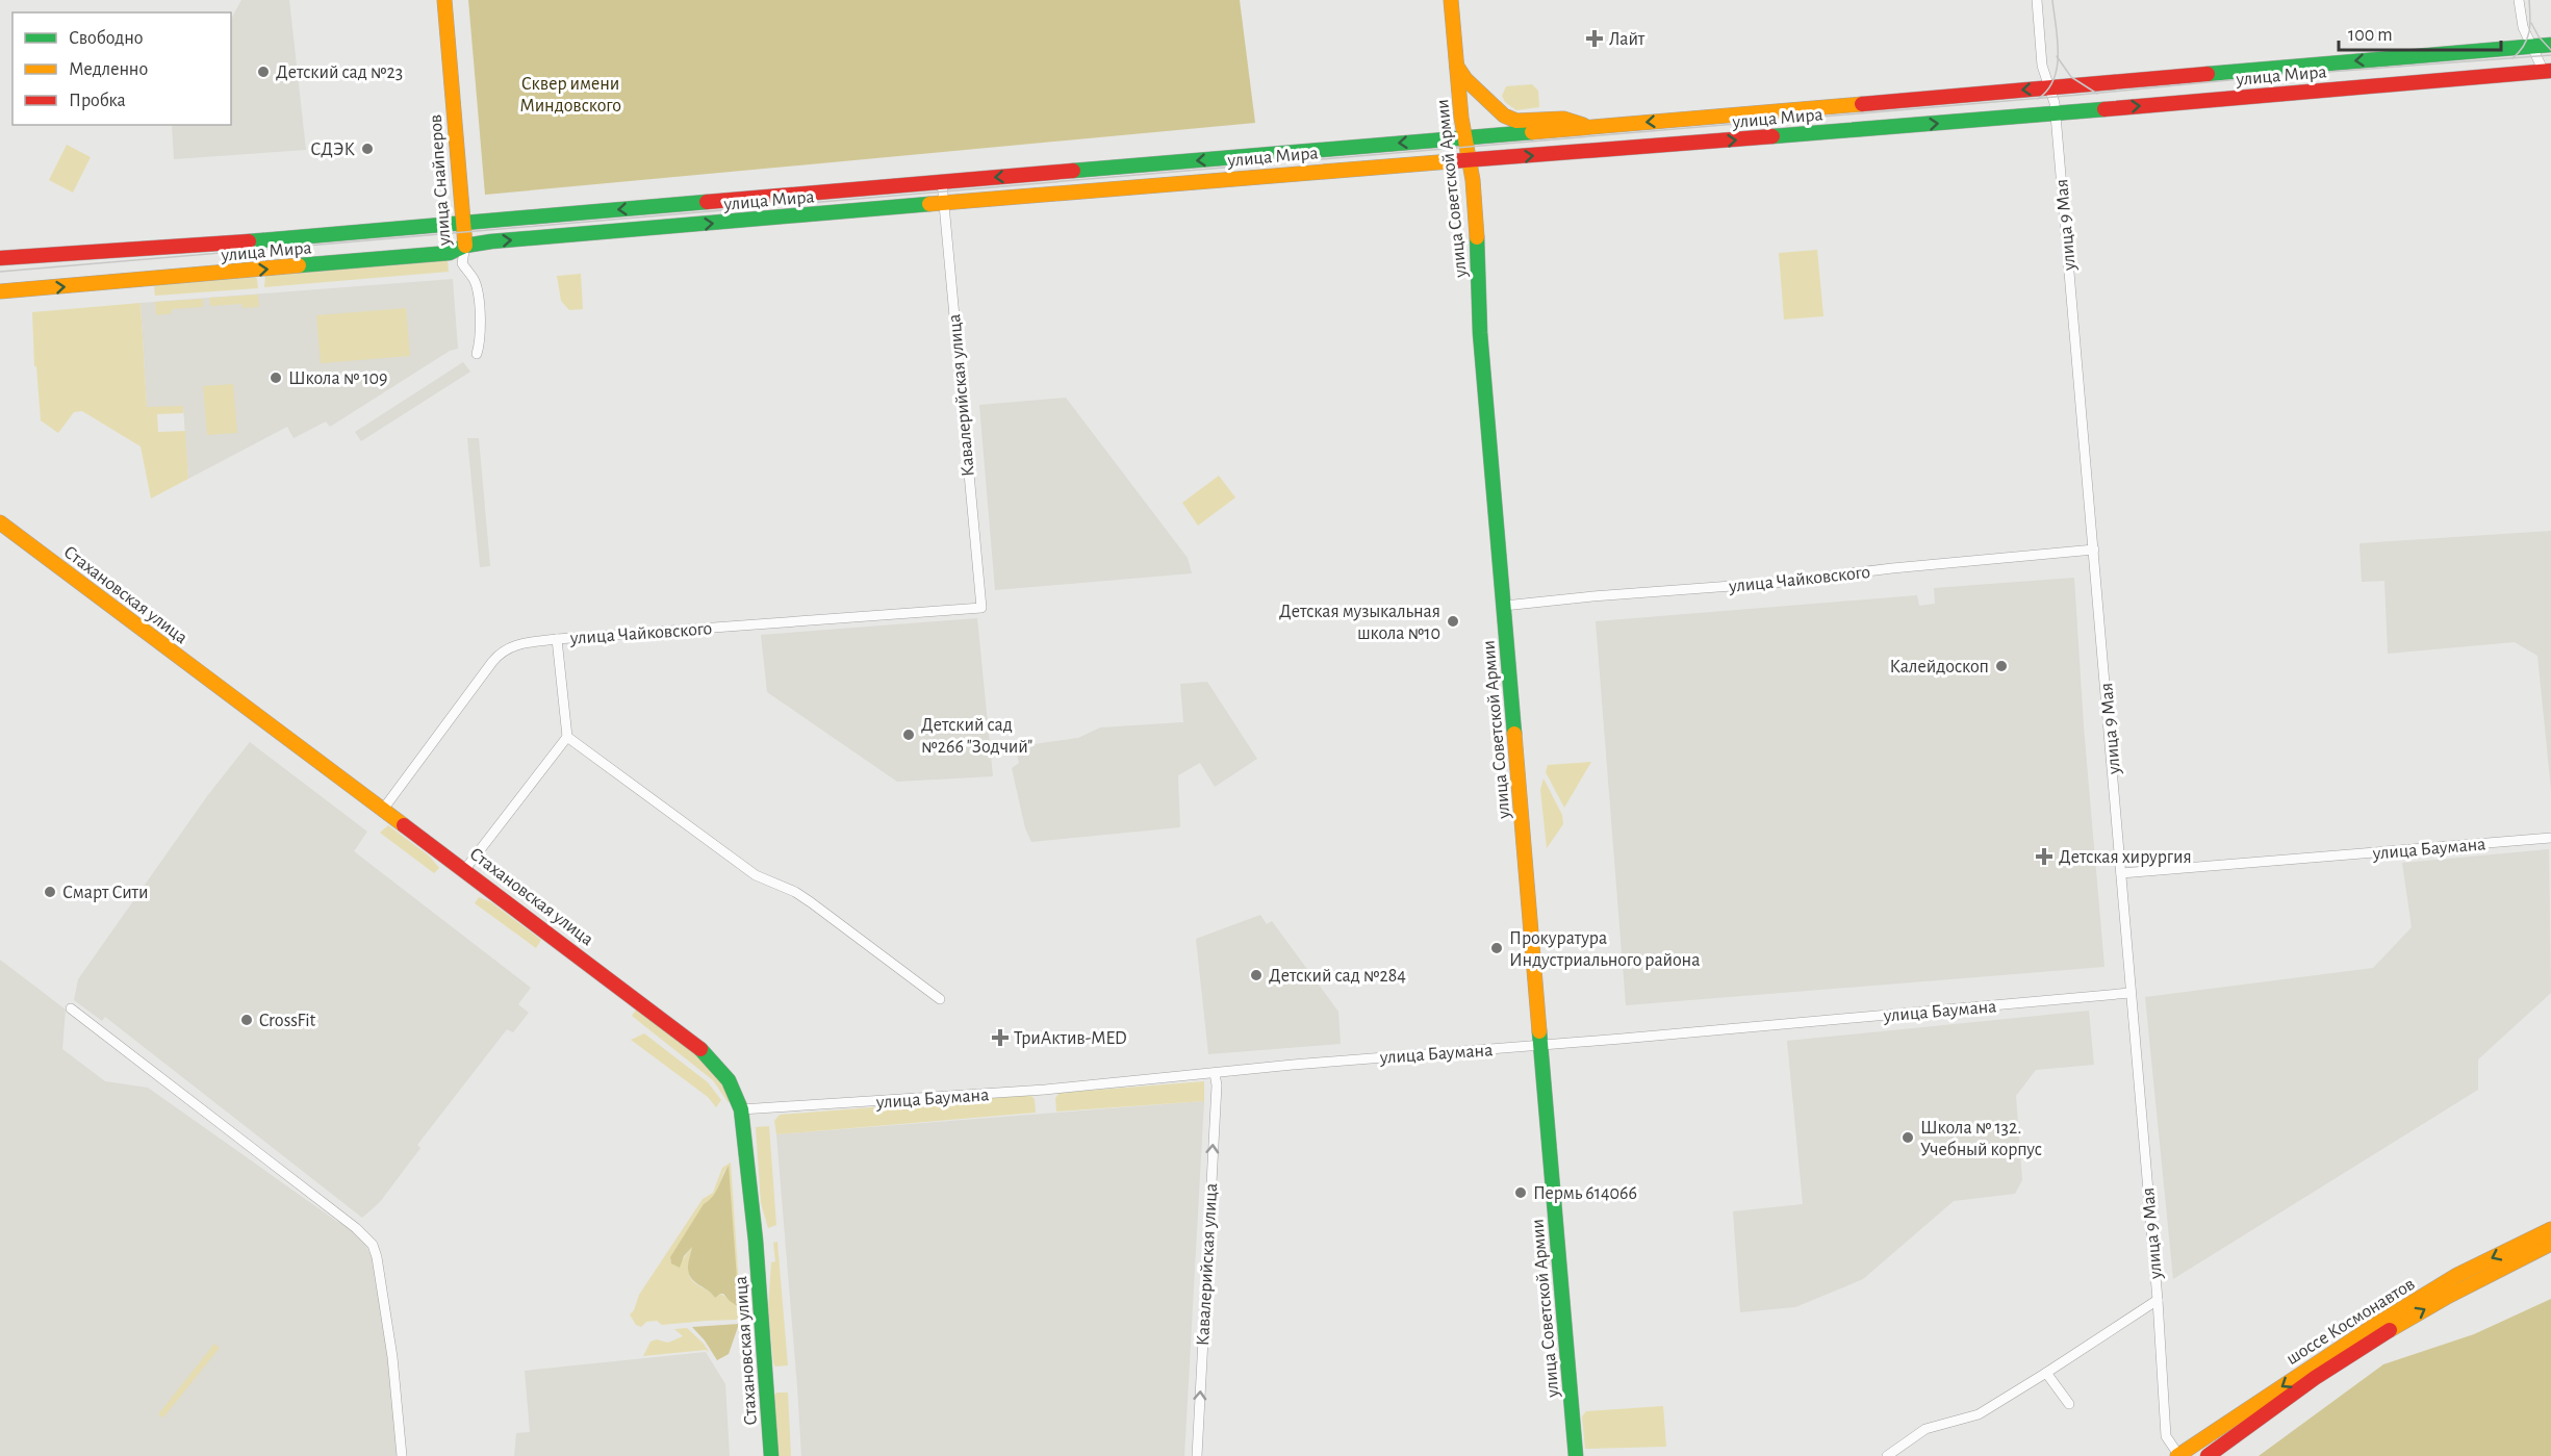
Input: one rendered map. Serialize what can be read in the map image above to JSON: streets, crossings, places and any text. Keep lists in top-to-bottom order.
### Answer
{
  "streets": {
    "main road": [
      "улица Мира",
      "улица Снайперов",
      "улица Советской Армии",
      "Стахановская улица",
      "шоссе Космонавтов"
    ],
    "street": [
      "улица 9 Мая",
      "Кавалерийская улица",
      "улица Чайковского",
      "улица Баумана"
    ]
  },
  "crossings": [
    ["улица Мира", "улица Снайперов"],
    ["улица Мира", "улица Советской Армии"],
    ["улица Мира", "улица 9 Мая"],
    ["улица Мира", "Кавалерийская улица"],
    ["улица Советской Армии", "улица Чайковского"],
    ["улица Советской Армии", "улица Баумана"],
    ["улица 9 Мая", "улица Чайковского"],
    ["улица 9 Мая", "улица Баумана"],
    ["улица 9 Мая", "шоссе Космонавтов"],
    ["Кавалерийская улица", "улица Чайковского"],
    ["Кавалерийская улица", "улица Баумана"],
    ["улица Чайковского", "Стахановская улица"],
    ["Стахановская улица", "улица Баумана"]
  ],
  "one_way": ["Кавалерийская улица"],
  "parks": ["Сквер имени Миндовского"],
  "places": {
    "health": ["Лайт", "Детская хирургия", "ТриАктив-MED"],
    "other": [
      "Детский сад №23",
      "СДЭК",
      "Школа № 109",
      "Детская музыкальная школа №10",
      "Калейдоскоп",
      "Детский сад №266 \"Зодчий\"",
      "Смарт Сити",
      "Прокуратура Индустриального района",
      "Детский сад №284",
      "CrossFit",
      "Школа № 132. Учебный корпус",
      "Пермь 614066"
    ]
  },
  "legend": ["Свободно", "Медленно", "Пробка"],
  "scale_bar": "100 m"
}
